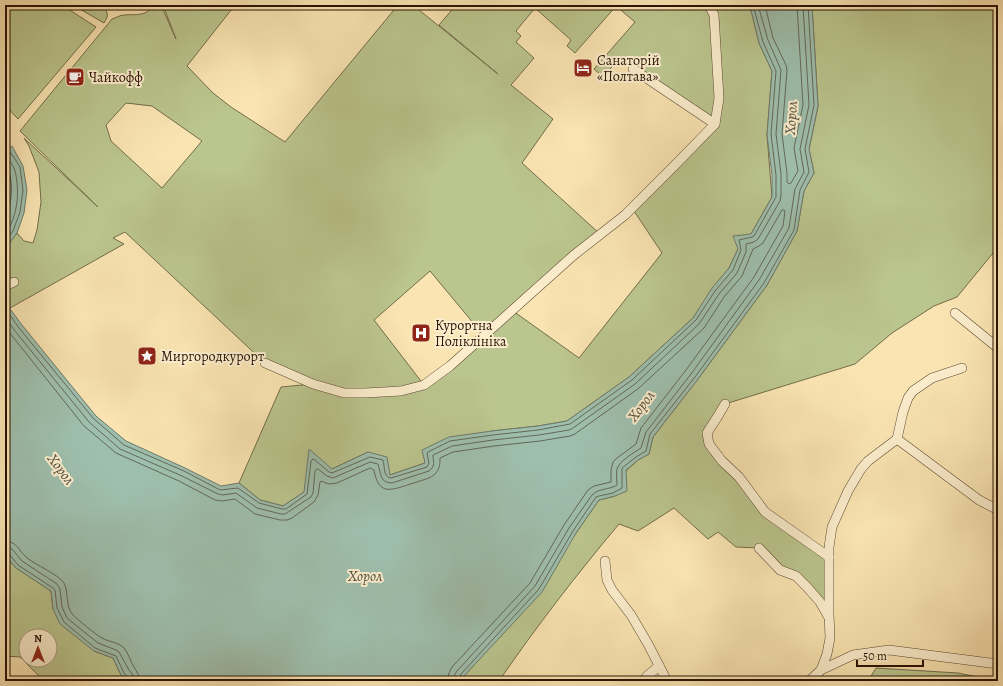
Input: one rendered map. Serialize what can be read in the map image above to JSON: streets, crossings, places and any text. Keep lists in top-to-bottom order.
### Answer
{
  "water": ["Хорол"],
  "places": {
    "hotel": ["Санаторій «Полтава»"],
    "cafe": ["Чайкофф"],
    "hospital": ["Курортна Поліклініка"],
    "place": ["Миргородкурорт"]
  },
  "scale_bar": "50 m",
  "north": "top"
}
